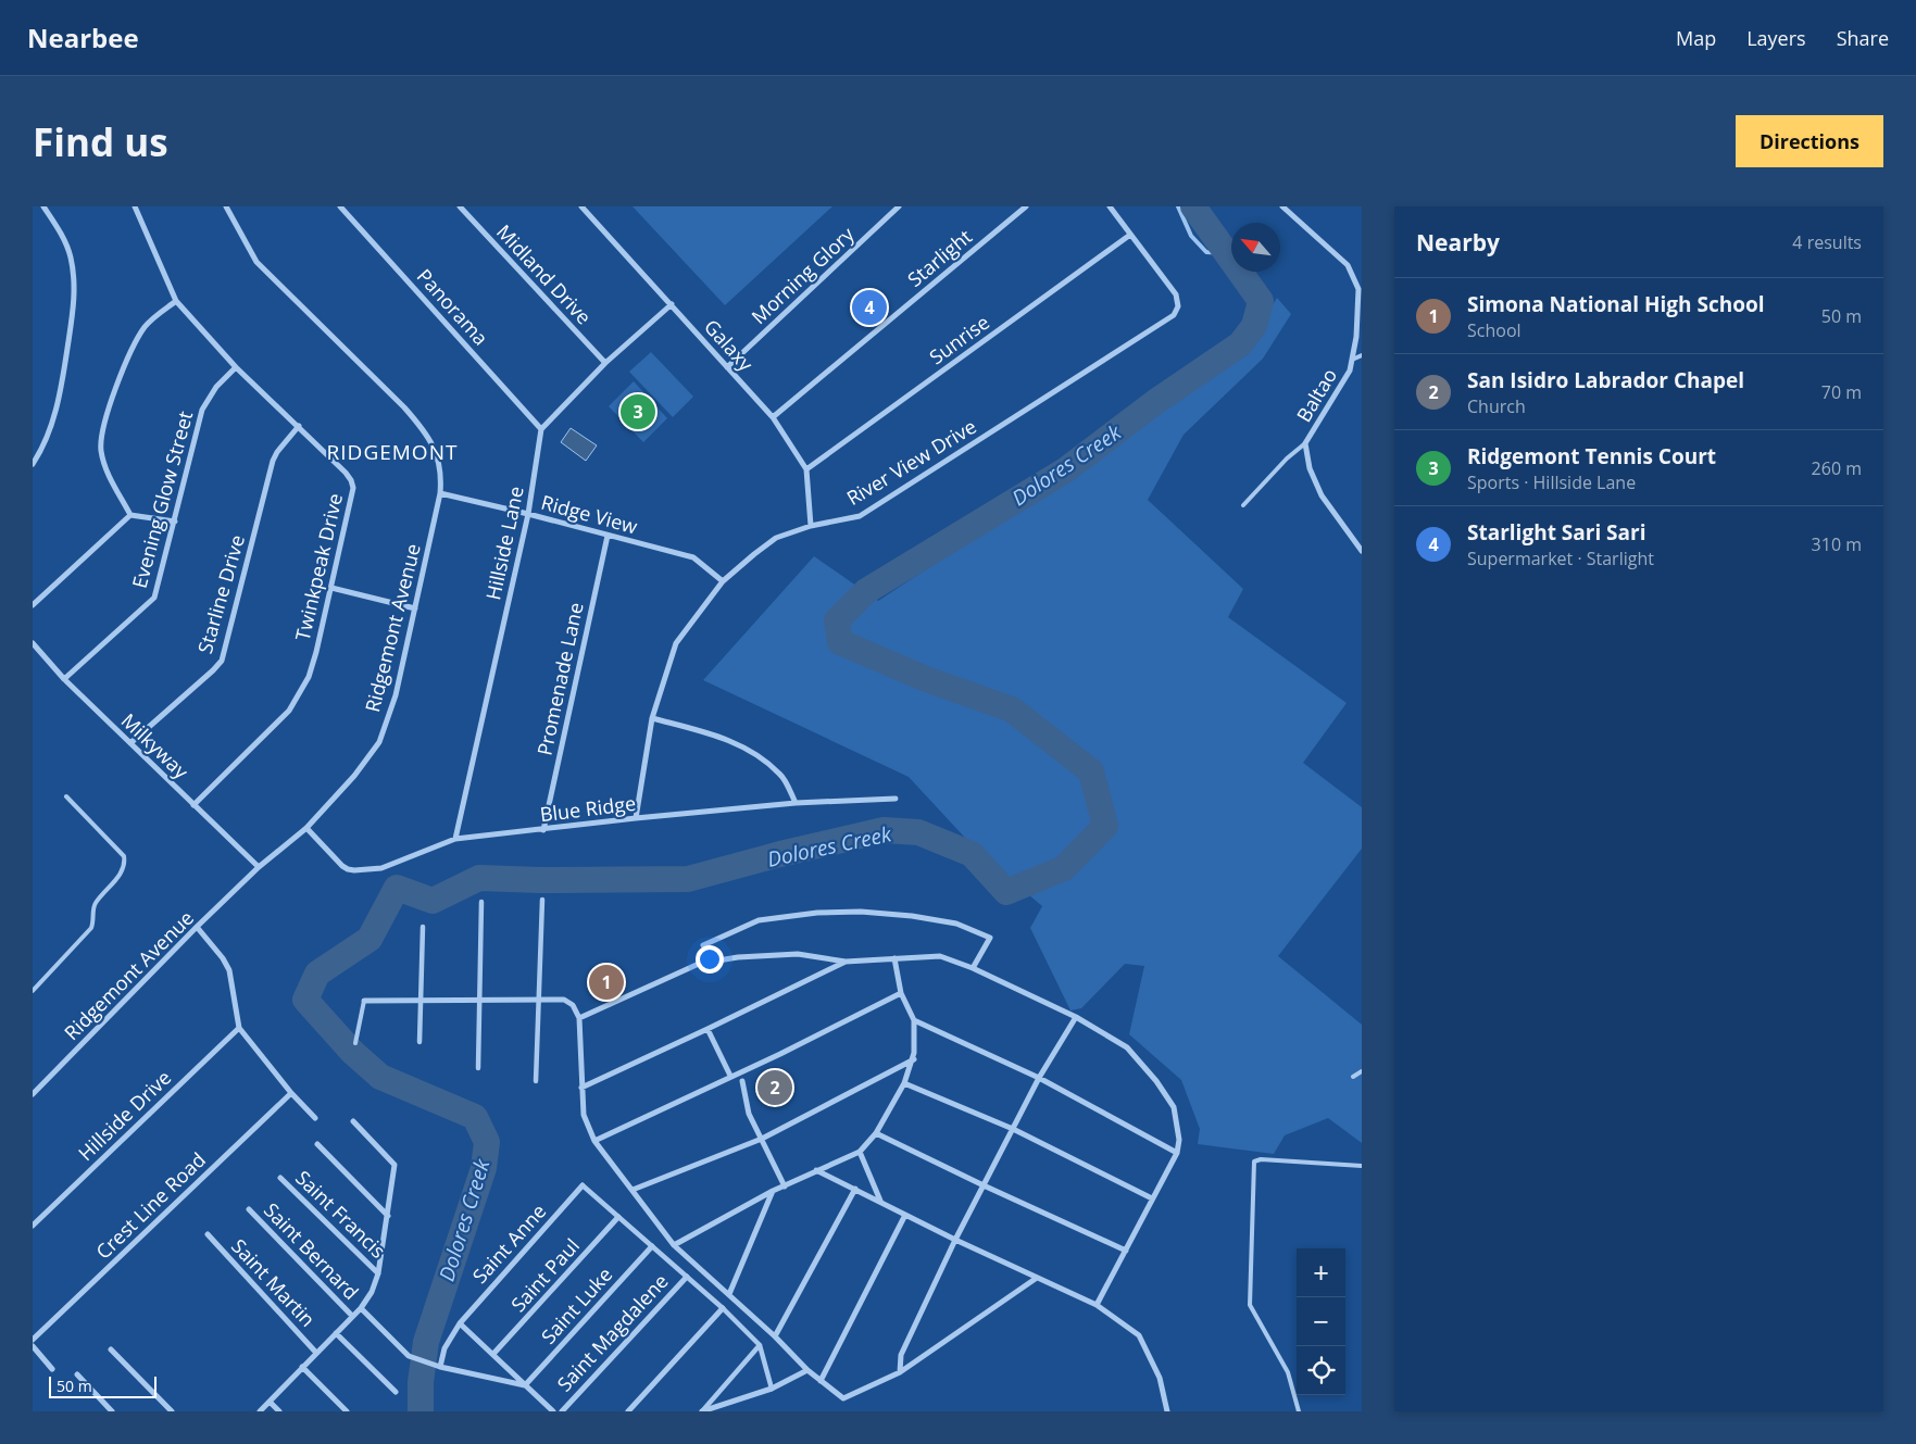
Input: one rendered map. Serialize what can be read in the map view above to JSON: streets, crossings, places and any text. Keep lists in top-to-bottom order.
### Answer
{
  "streets": {
    "street": [
      "Starlight",
      "Midland Drive",
      "Morning Glory",
      "Panorama",
      "Sunrise",
      "Galaxy",
      "Baltao",
      "River View Drive",
      "Evening Glow Street",
      "Ridge View",
      "Hillside Lane",
      "Twinkpeak Drive",
      "Starline Drive",
      "Ridgemont Avenue",
      "Promenade Lane",
      "Milkyway",
      "Blue Ridge",
      "Hillside Drive",
      "Crest Line Road",
      "Saint Francis",
      "Saint Anne",
      "Saint Bernard",
      "Saint Paul",
      "Saint Martin",
      "Saint Luke",
      "Saint Magdalene"
    ]
  },
  "crossings": [
    ["Starlight", "Galaxy"],
    ["Morning Glory", "Galaxy"],
    ["Panorama", "Hillside Lane"],
    ["Sunrise", "Galaxy"],
    ["Sunrise", "River View Drive"],
    ["Galaxy", "River View Drive"],
    ["River View Drive", "Ridge View"],
    ["River View Drive", "Blue Ridge"],
    ["Evening Glow Street", "Twinkpeak Drive"],
    ["Evening Glow Street", "Milkyway"],
    ["Ridge View", "Hillside Lane"],
    ["Ridge View", "Ridgemont Avenue"],
    ["Ridge View", "Promenade Lane"],
    ["Hillside Lane", "Blue Ridge"],
    ["Twinkpeak Drive", "Starline Drive"],
    ["Twinkpeak Drive", "Milkyway"],
    ["Starline Drive", "Milkyway"],
    ["Ridgemont Avenue", "Milkyway"],
    ["Ridgemont Avenue", "Blue Ridge"],
    ["Promenade Lane", "Blue Ridge"]
  ],
  "districts": ["RIDGEMONT"],
  "water": ["Dolores Creek"],
  "scale_bar": "50 m",
  "north": "top left",
  "page": {
    "header": "Nearbee",
    "nav": ["Map", "Layers", "Share"],
    "buttons": "Directions",
    "title": "Find us",
    "heading": ["Nearby", "4 results"],
    "list": [
      {
        "mark": "1",
        "name": "Simona National High School",
        "note": "School",
        "value": "50 m"
      },
      {
        "mark": "2",
        "name": "San Isidro Labrador Chapel",
        "note": "Church",
        "value": "70 m"
      },
      {
        "mark": "3",
        "name": "Ridgemont Tennis Court",
        "note": "Sports · Hillside Lane",
        "value": "260 m"
      },
      {
        "mark": "4",
        "name": "Starlight Sari Sari",
        "note": "Supermarket · Starlight",
        "value": "310 m"
      }
    ],
    "pins": [
      "4",
      "3",
      "1",
      "2"
    ],
    "map_buttons": ["+", "−"],
    "scale": "50 m"
  }
}
